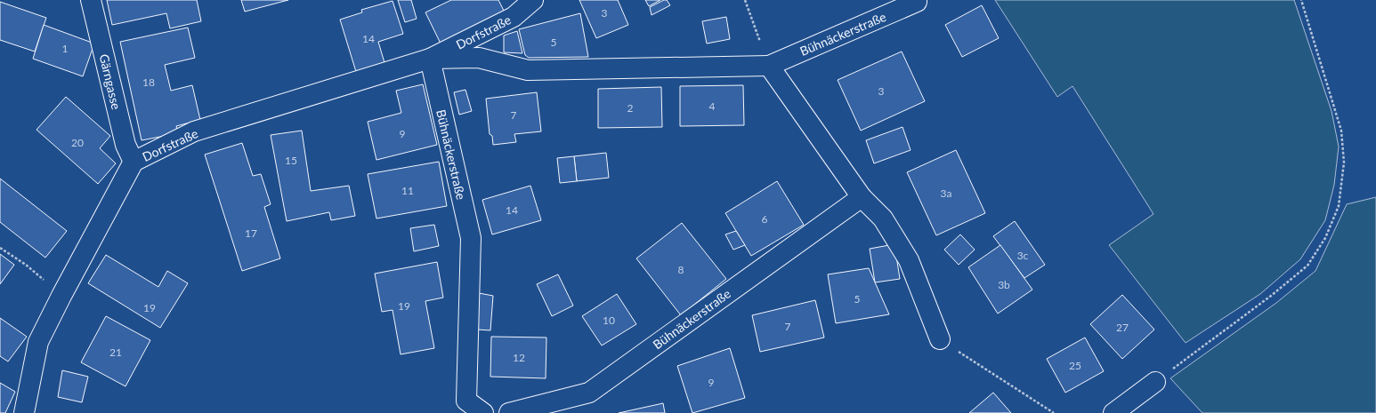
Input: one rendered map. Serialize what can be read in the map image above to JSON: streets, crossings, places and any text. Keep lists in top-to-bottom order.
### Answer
{
  "streets": {
    "street": ["Dorfstraße", "Bühnäckerstraße", "Gärngasse"]
  },
  "crossings": [
    ["Dorfstraße", "Bühnäckerstraße"],
    ["Dorfstraße", "Gärngasse"]
  ],
  "house_numbers": [
    "3",
    "14",
    "5",
    "1",
    "18",
    "3",
    "4",
    "2",
    "7",
    "9",
    "20",
    "15",
    "11",
    "3a",
    "14",
    "6",
    "17",
    "3c",
    "8",
    "3b",
    "5",
    "19",
    "19",
    "10",
    "7",
    "27",
    "21",
    "12",
    "25",
    "9"
  ]
}
